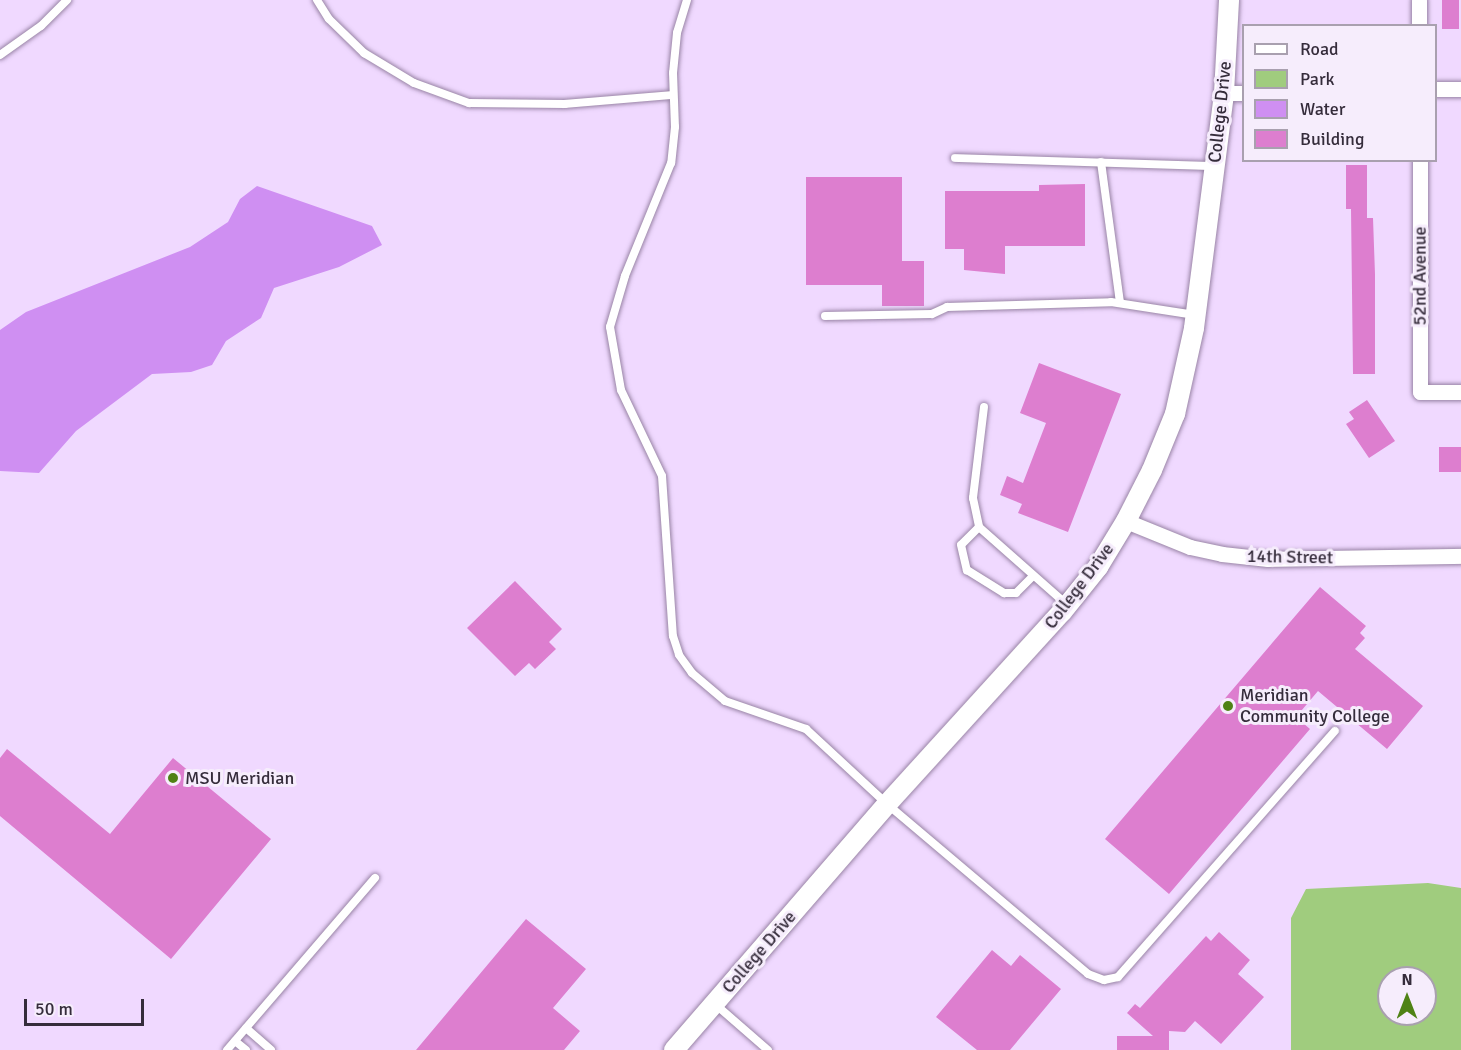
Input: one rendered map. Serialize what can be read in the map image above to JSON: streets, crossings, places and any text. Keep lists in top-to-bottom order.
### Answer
{
  "streets": {
    "street": ["College Drive", "52nd Avenue", "14th Street"]
  },
  "crossings": [
    ["College Drive", "14th Street"]
  ],
  "places": ["Meridian Community College", "MSU Meridian"],
  "legend": [
    "Road",
    "Park",
    "Water",
    "Building"
  ],
  "scale_bar": "50 m",
  "north": "top"
}
